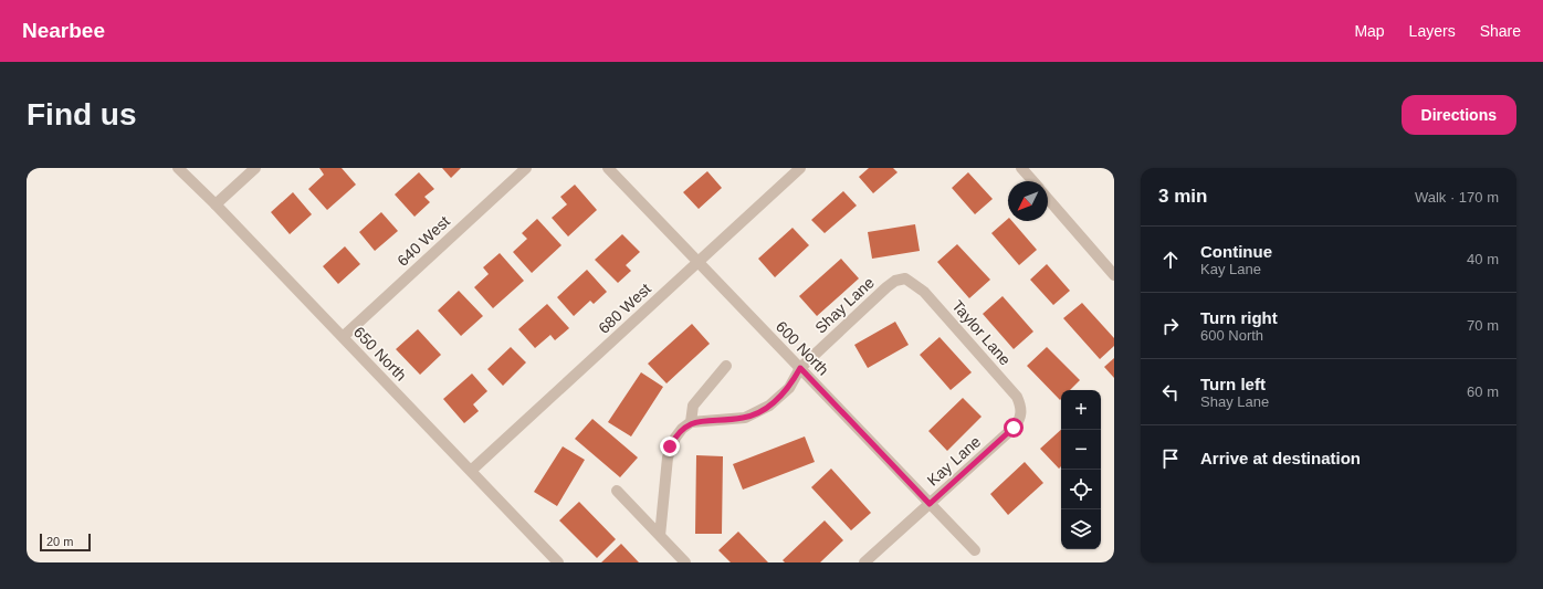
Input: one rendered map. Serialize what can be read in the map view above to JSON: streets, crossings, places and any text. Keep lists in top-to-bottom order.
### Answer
{
  "streets": {
    "street": [
      "640 West",
      "Shay Lane",
      "680 West",
      "Taylor Lane",
      "600 North",
      "650 North",
      "Kay Lane"
    ]
  },
  "crossings": [
    ["640 West", "650 North"],
    ["Shay Lane", "Taylor Lane"],
    ["Shay Lane", "600 North"],
    ["680 West", "600 North"],
    ["680 West", "650 North"],
    ["Taylor Lane", "Kay Lane"],
    ["600 North", "Kay Lane"]
  ],
  "scale_bar": "20 m",
  "north": "bottom left",
  "page": {
    "header": "Nearbee",
    "nav": ["Map", "Layers", "Share"],
    "buttons": "Directions",
    "title": "Find us",
    "heading": ["3 min", "Walk · 170 m"],
    "list": [
      ["Continue", "Kay Lane", "40 m"],
      ["Turn right", "600 North", "70 m"],
      ["Turn left", "Shay Lane", "60 m"],
      "Arrive at destination"
    ],
    "map_buttons": ["+", "−"],
    "scale": "20 m"
  }
}
